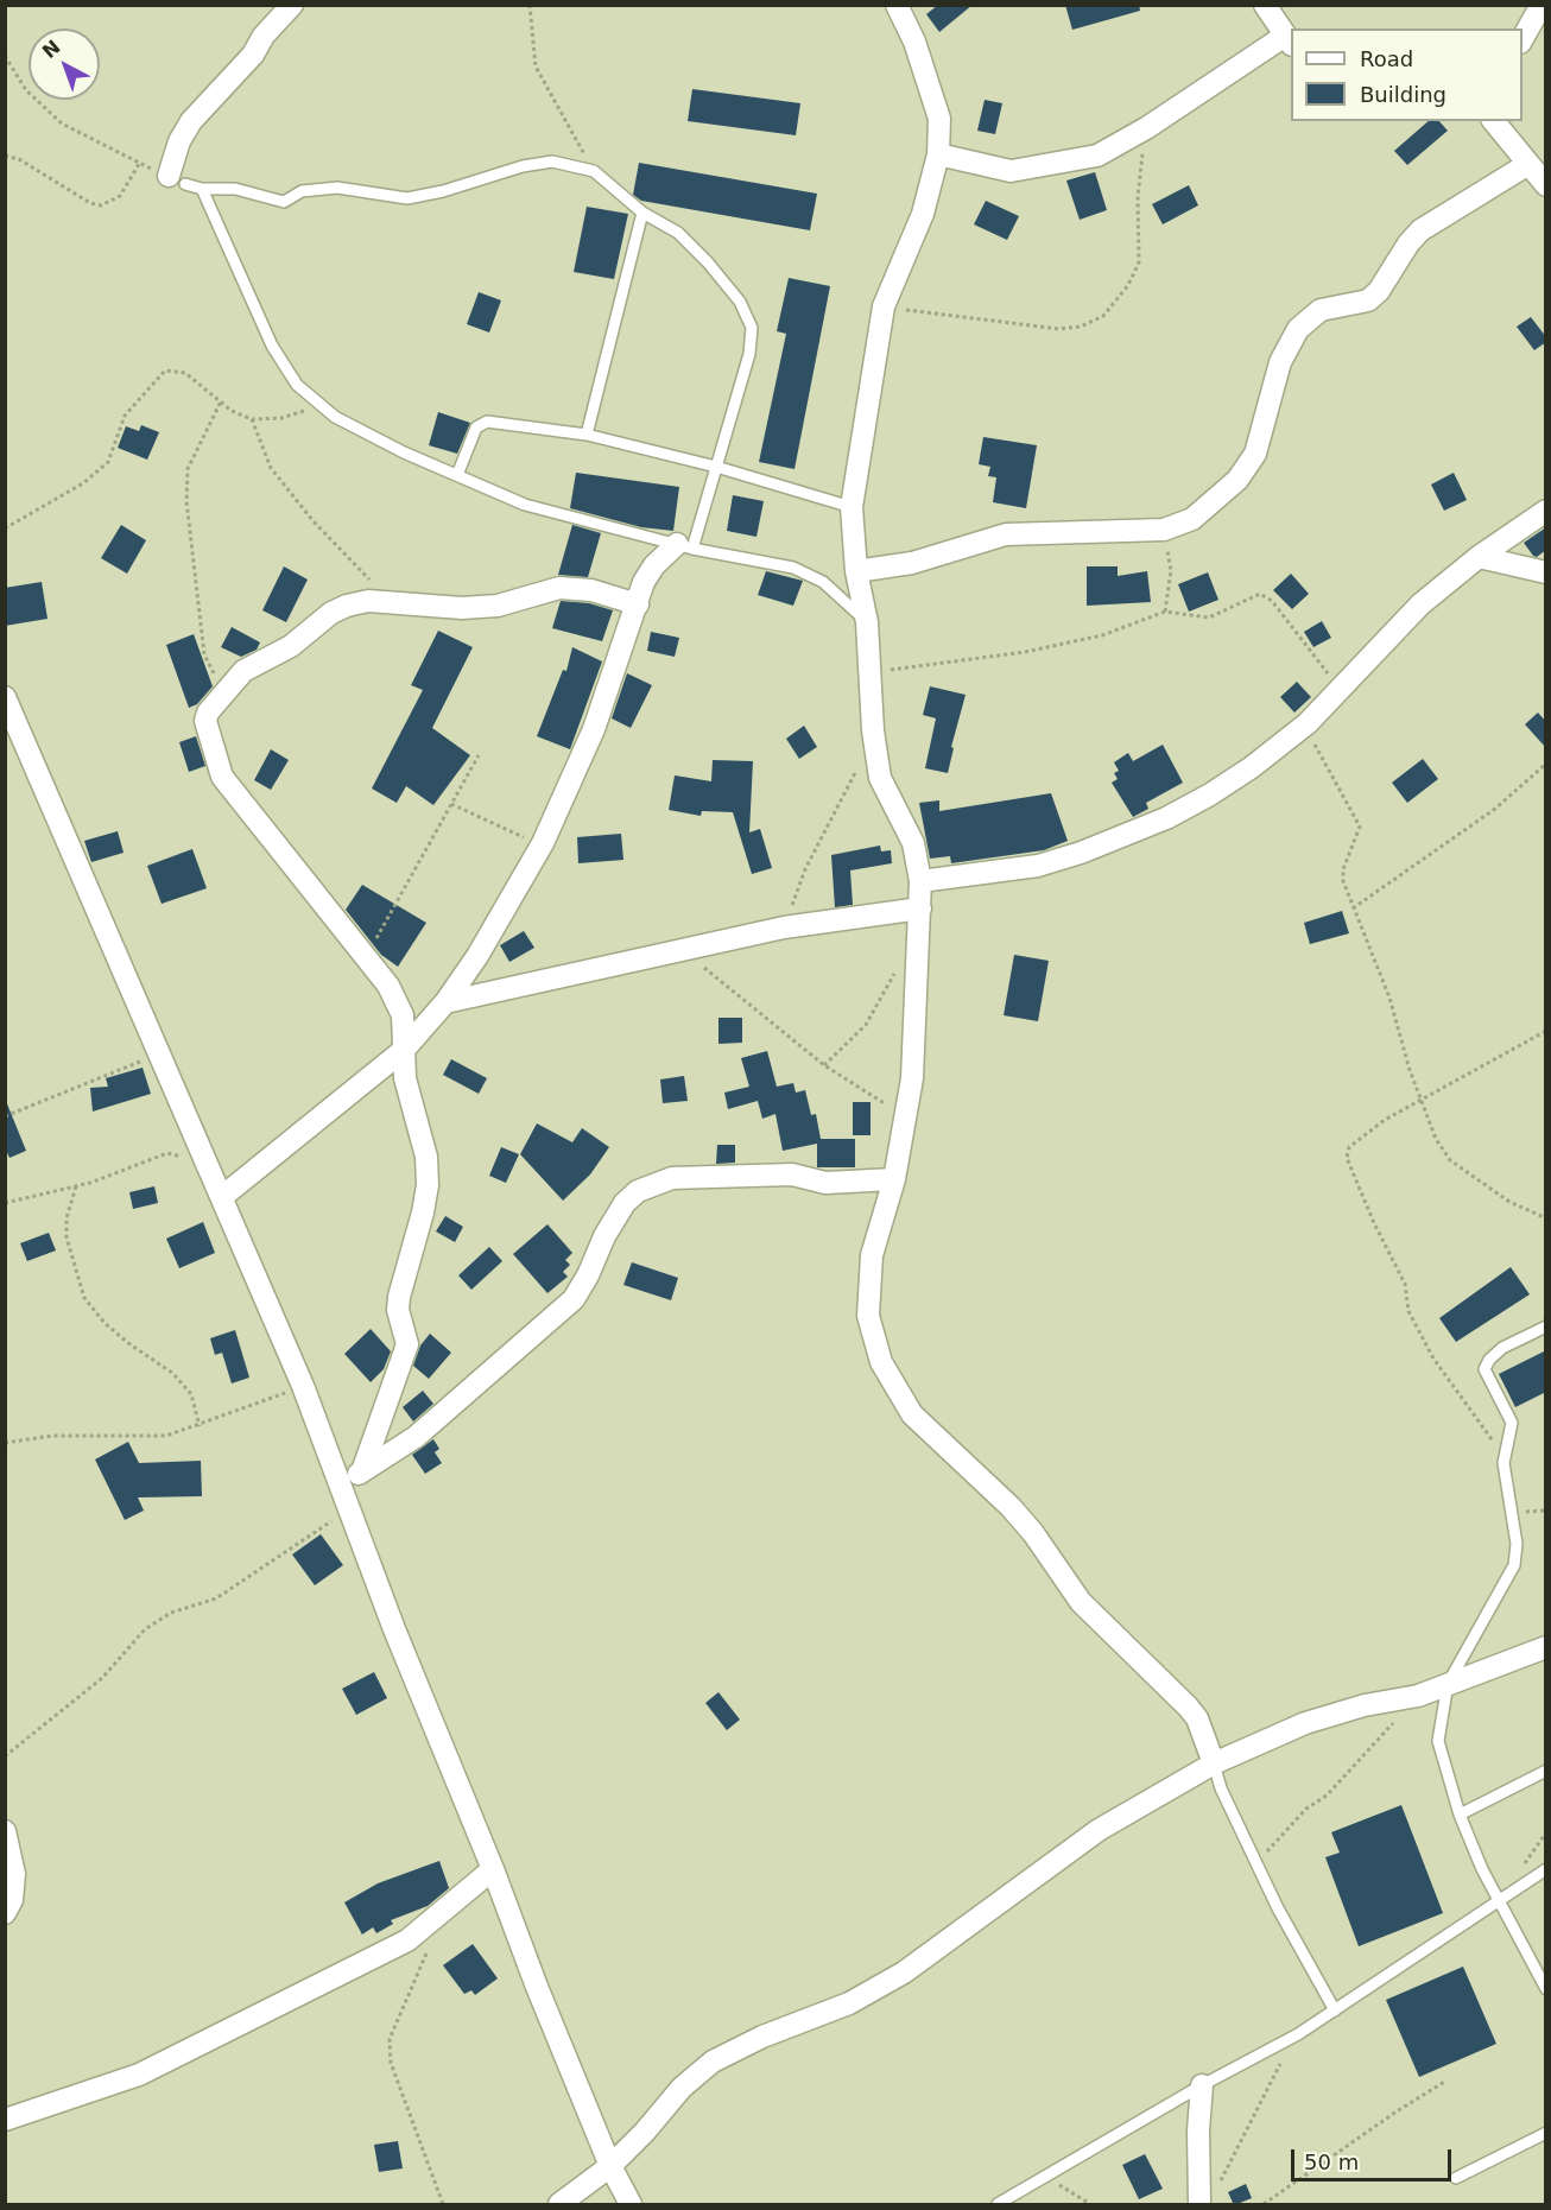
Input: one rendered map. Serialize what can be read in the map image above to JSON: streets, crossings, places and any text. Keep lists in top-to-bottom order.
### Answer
{
  "legend": ["Road", "Building"],
  "scale_bar": "50 m",
  "north": "top left"
}
